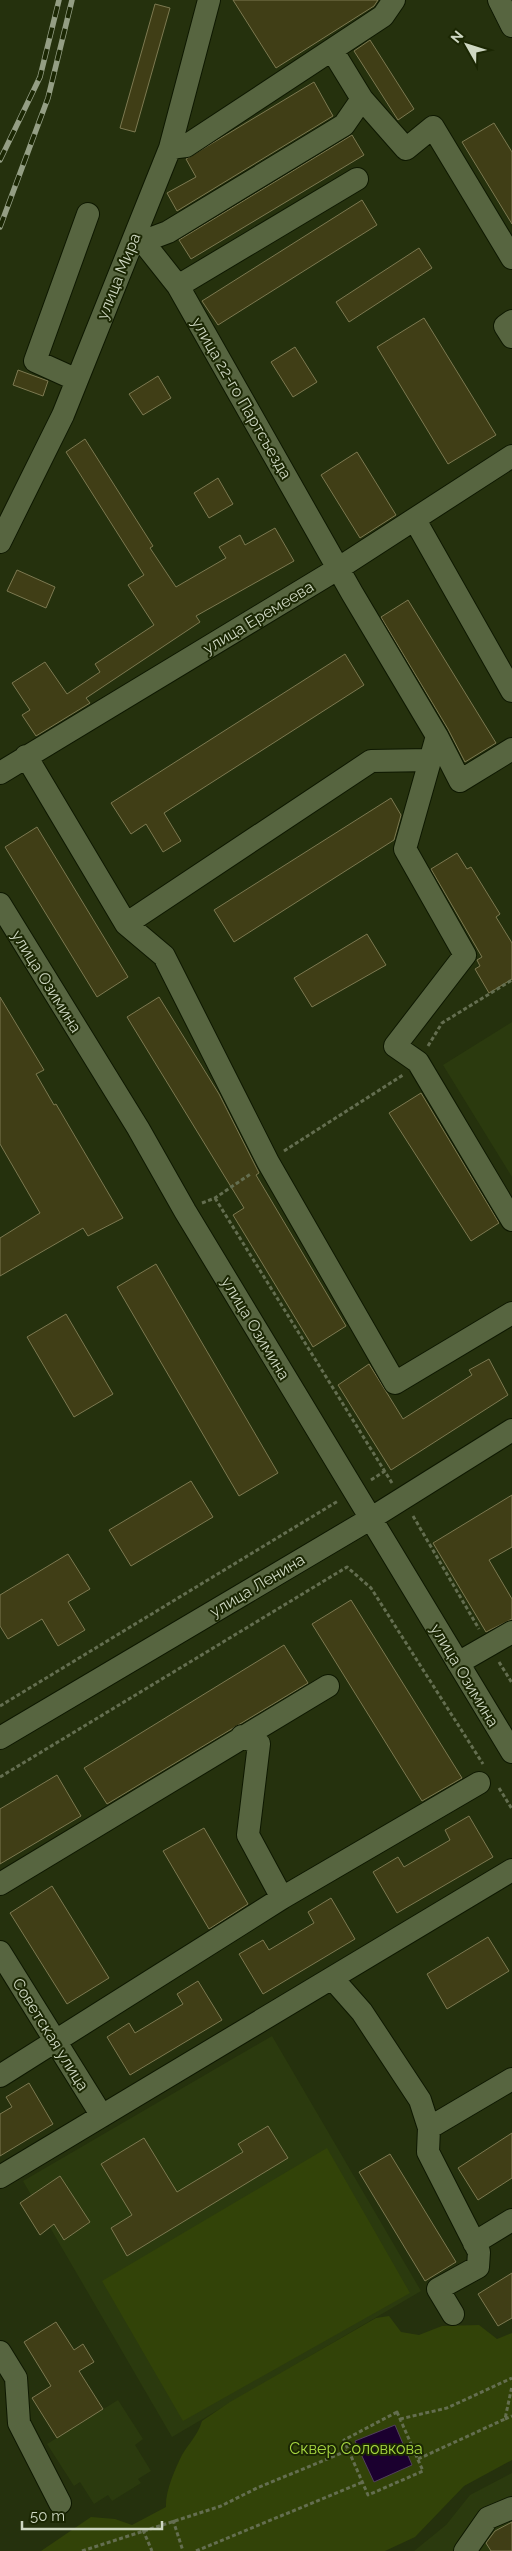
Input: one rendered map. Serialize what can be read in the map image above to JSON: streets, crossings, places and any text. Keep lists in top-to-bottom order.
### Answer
{
  "streets": {
    "street": [
      "улица Мира",
      "улица 22-го Партсъезда",
      "улица Еремеева",
      "улица Озимина",
      "улица Ленина",
      "Советская улица"
    ]
  },
  "crossings": [
    ["улица Мира", "улица 22-го Партсъезда"],
    ["улица 22-го Партсъезда", "улица Еремеева"],
    ["улица Озимина", "улица Ленина"]
  ],
  "parks": ["Сквер Соловкова"],
  "scale_bar": "50 m",
  "north": "top left"
}
